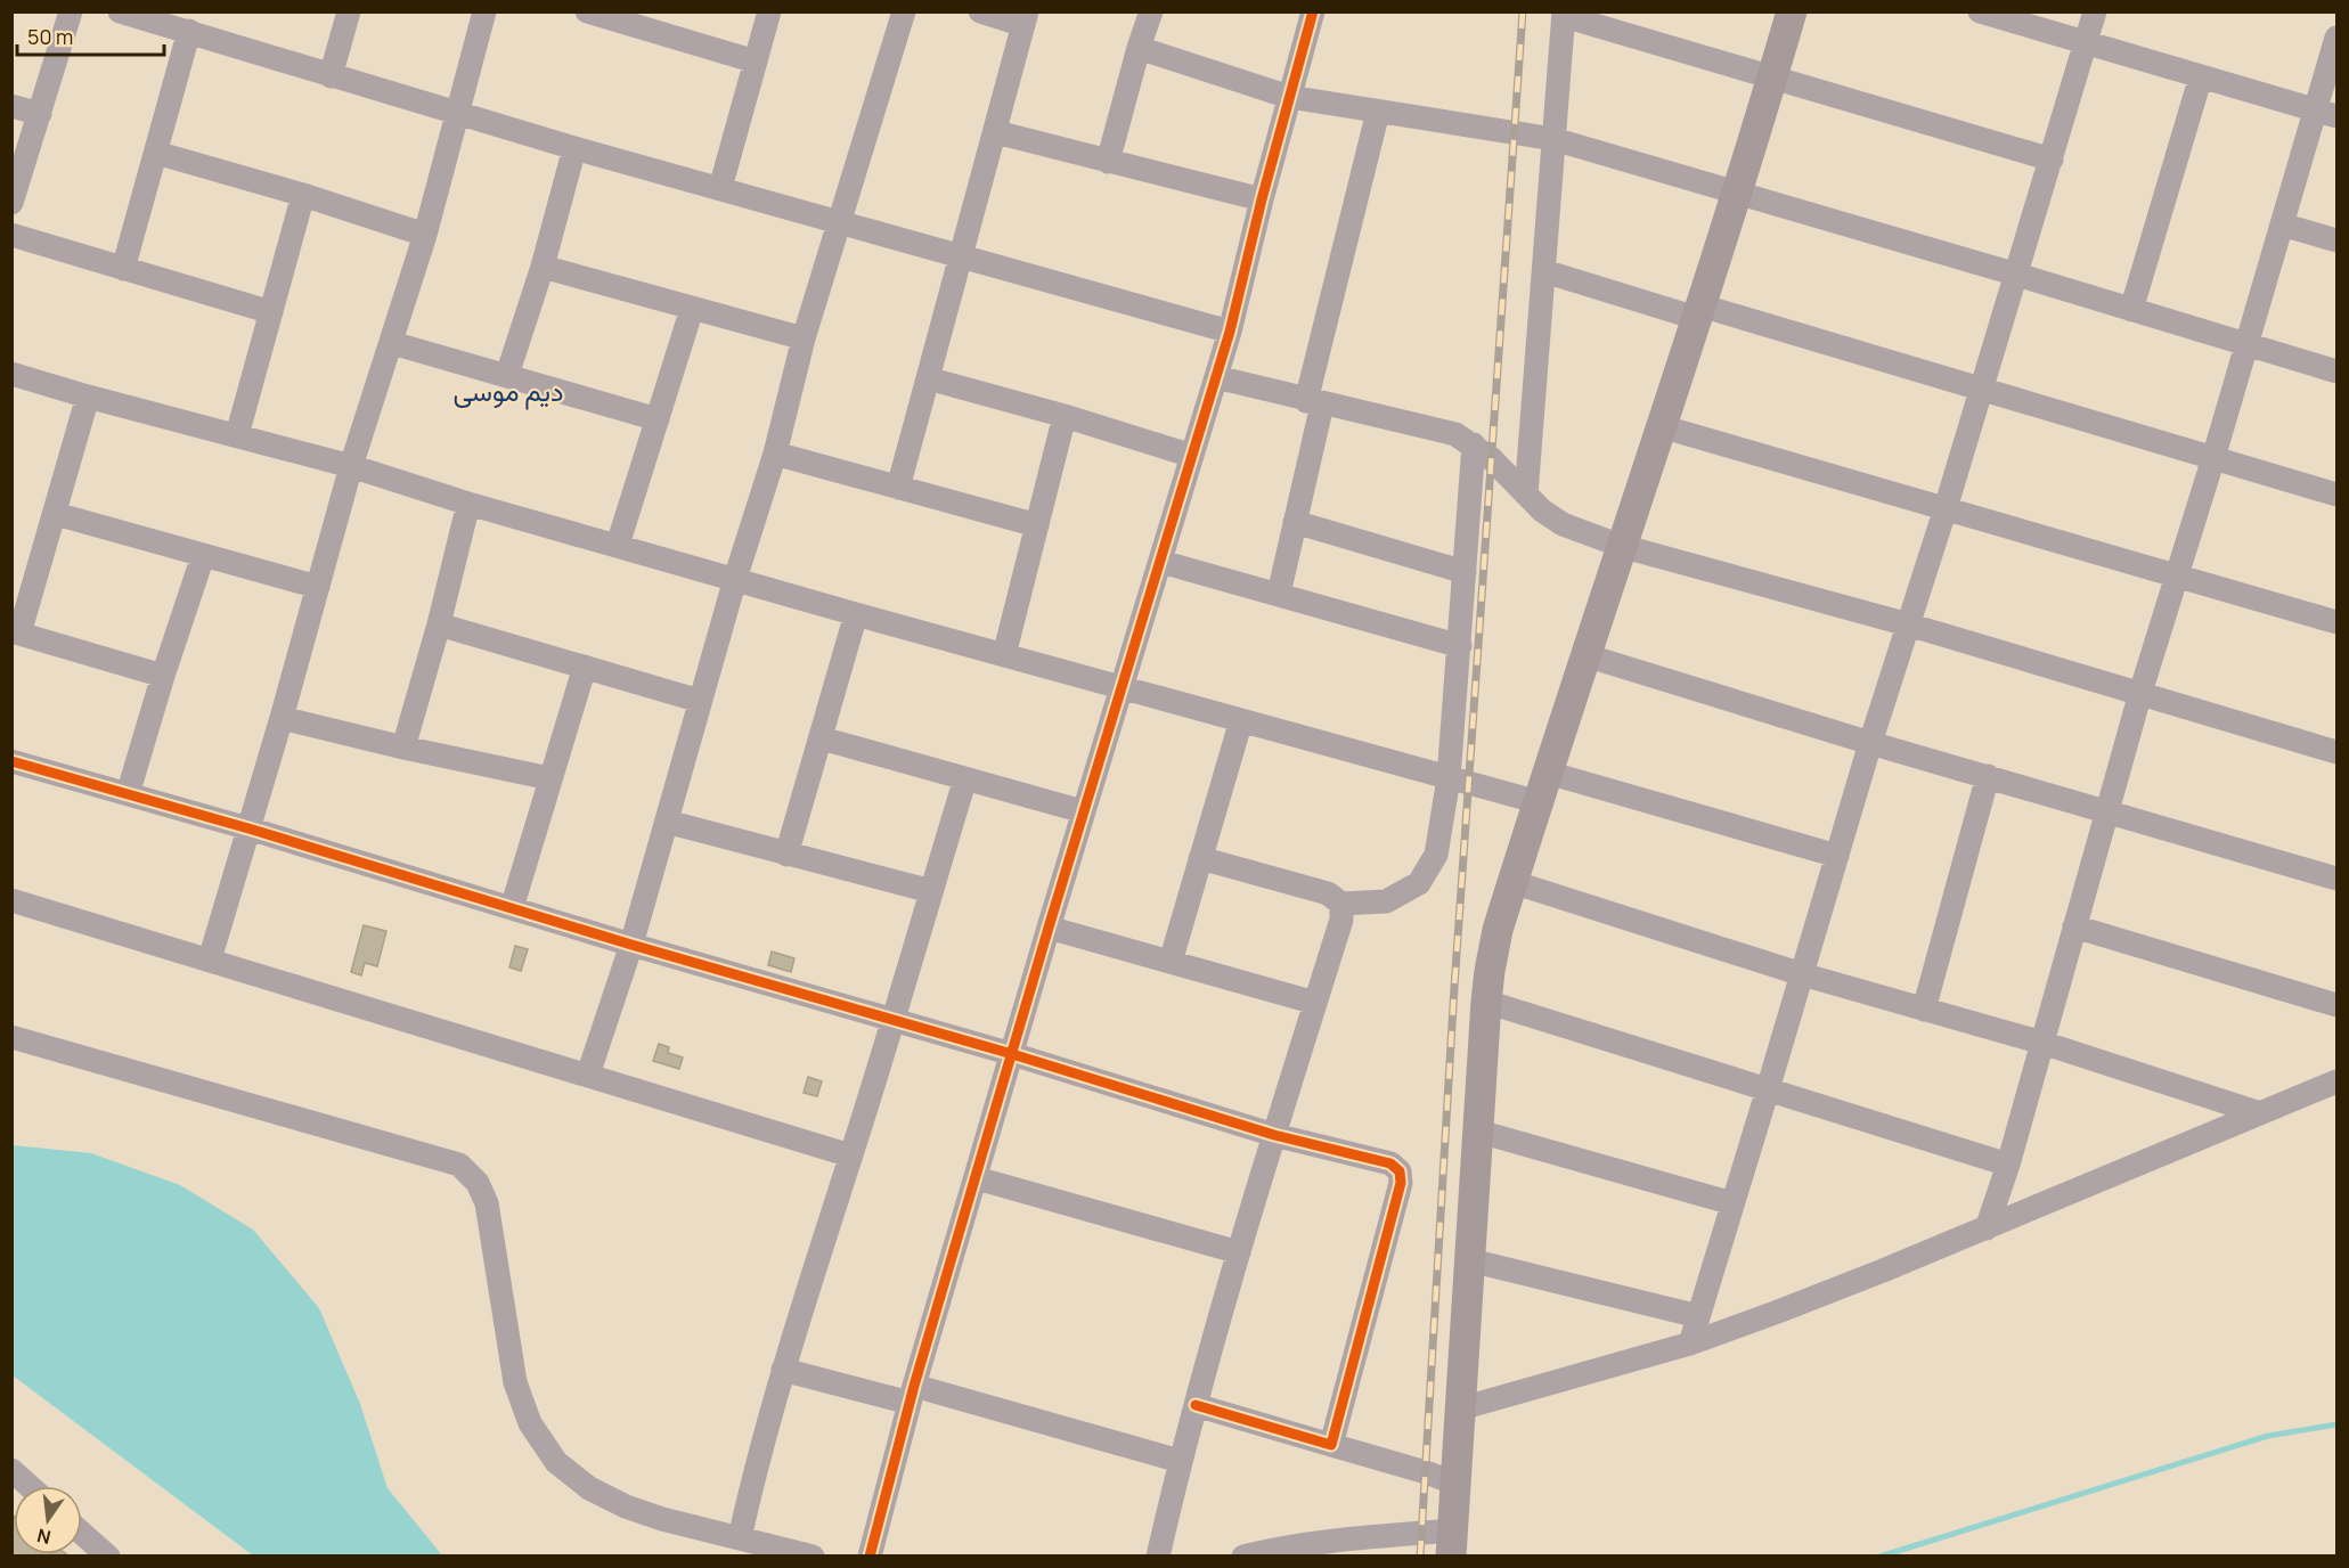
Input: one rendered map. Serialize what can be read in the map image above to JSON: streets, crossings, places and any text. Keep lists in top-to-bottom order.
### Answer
{
  "districts": ["ديم موسى"],
  "scale_bar": "50 m",
  "north": "bottom"
}
